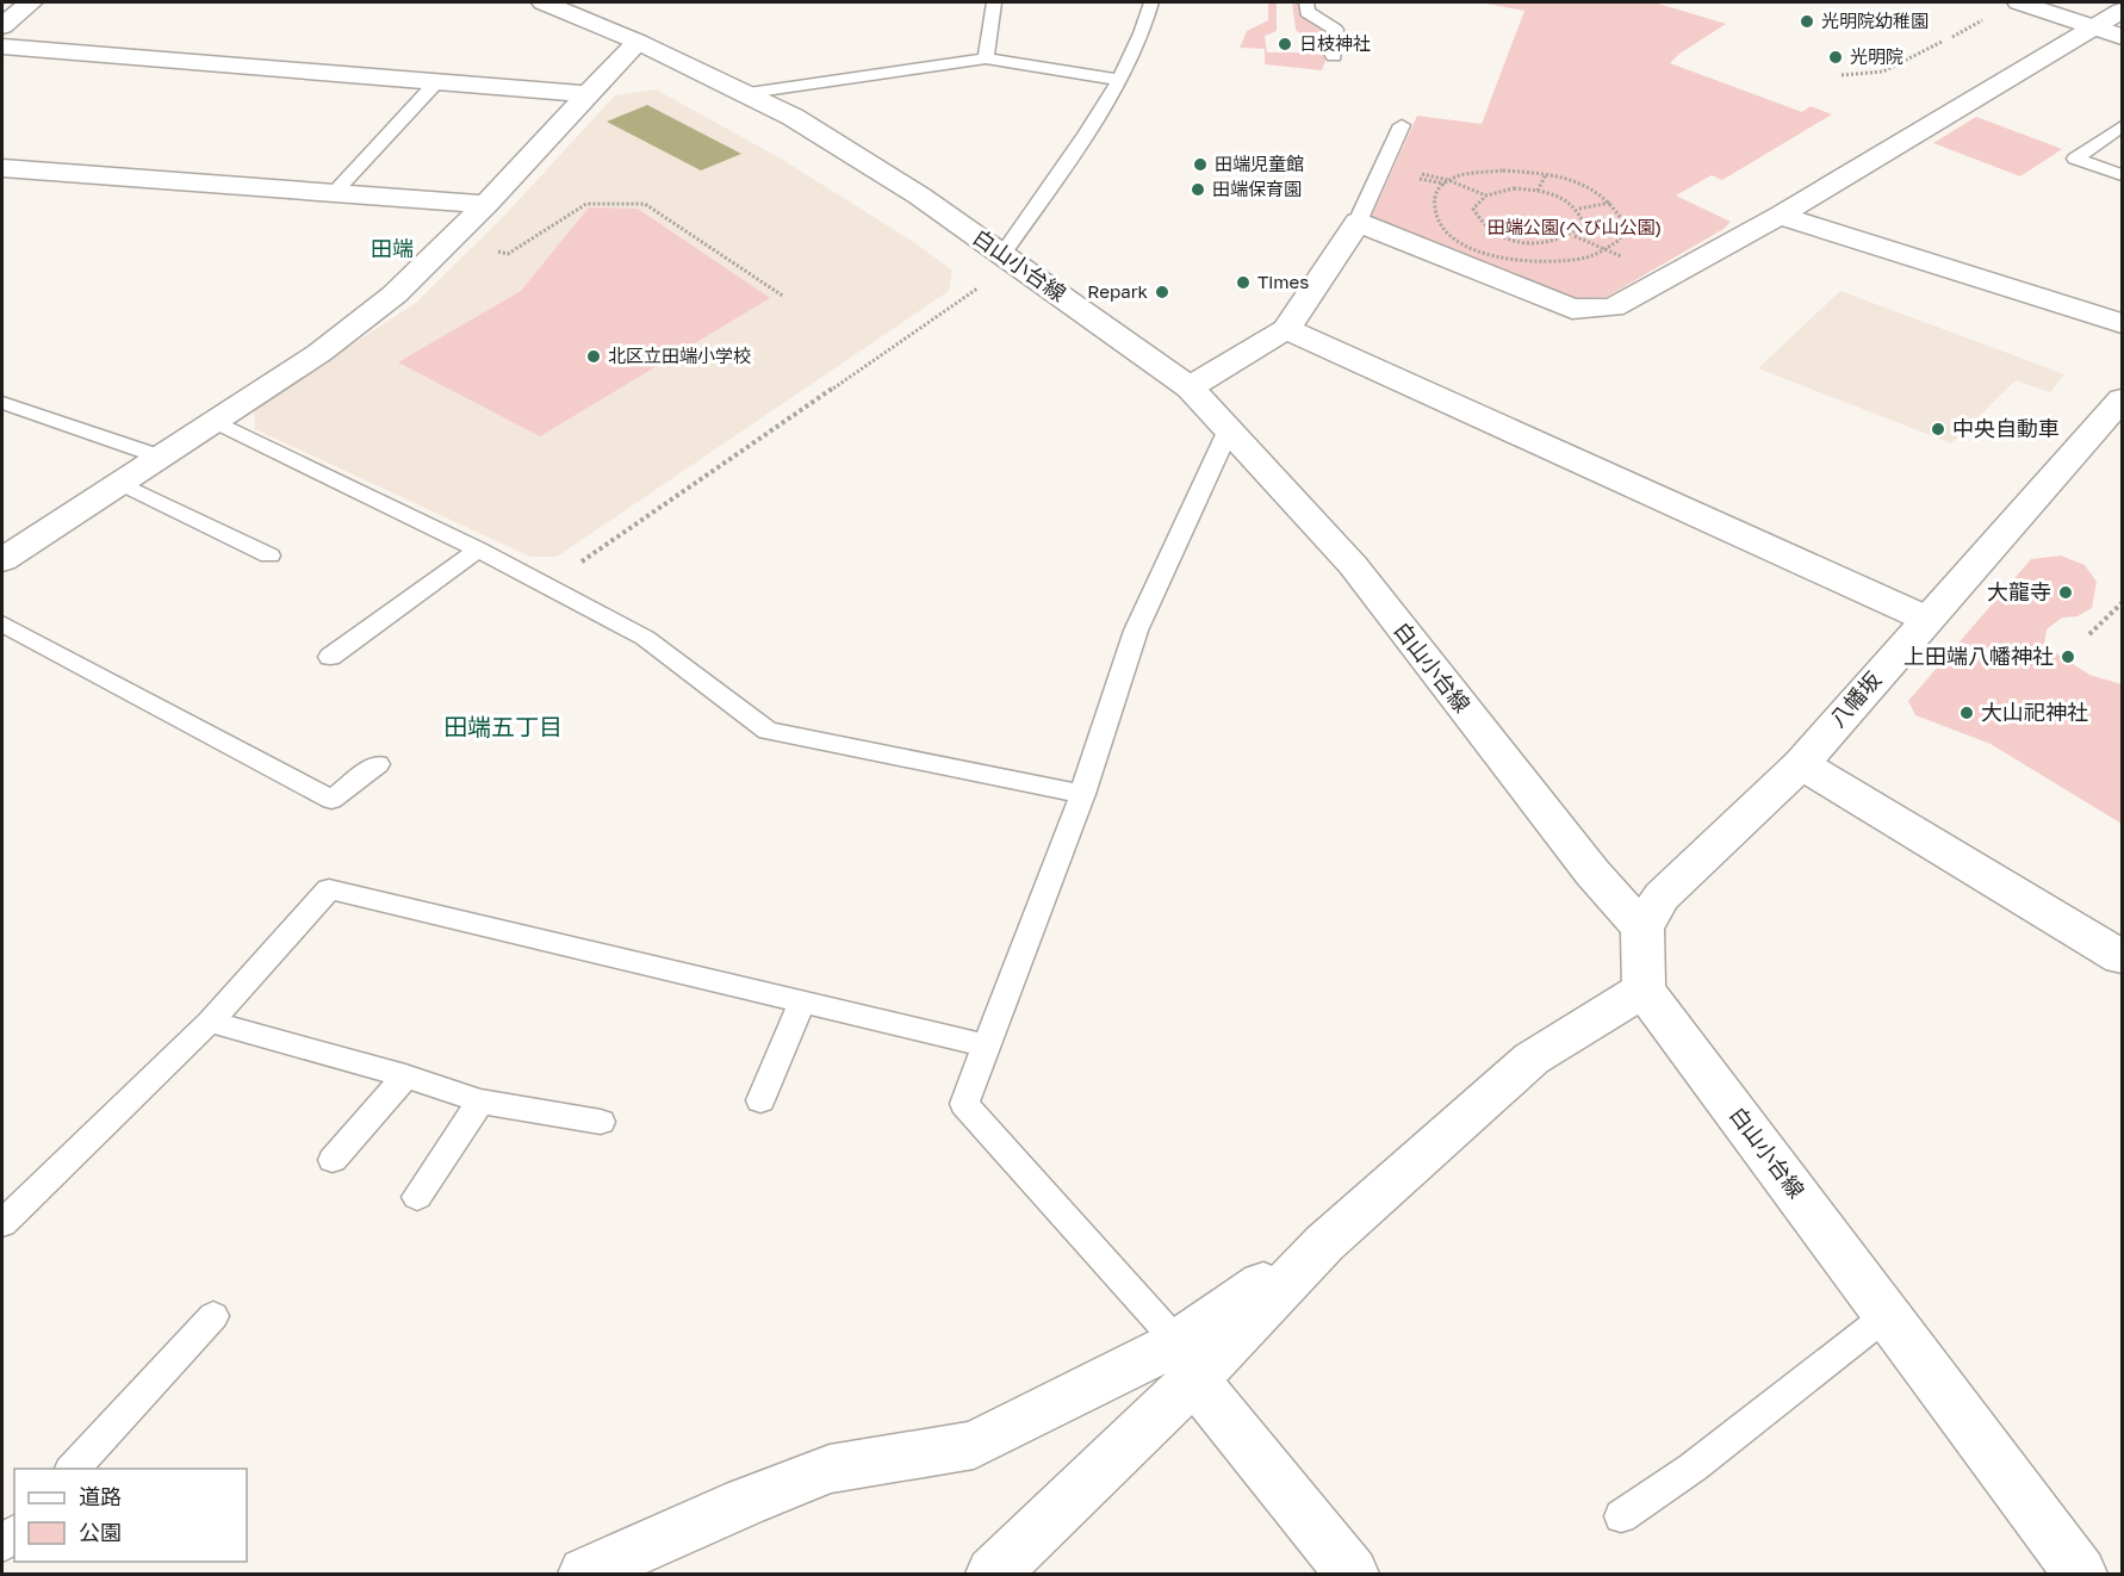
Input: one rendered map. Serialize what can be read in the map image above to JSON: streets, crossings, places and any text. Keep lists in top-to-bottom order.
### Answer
{
  "streets": {
    "street": ["白山小台線", "八幡坂"]
  },
  "crossings": [
    ["白山小台線", "八幡坂"]
  ],
  "districts": ["田端", "田端五丁目"],
  "parks": ["田端公園(へび山公園)"],
  "places": [
    "光明院幼稚園",
    "日枝神社",
    "光明院",
    "田端児童館",
    "田端保育園",
    "Times",
    "Repark",
    "北区立田端小学校",
    "中央自動車",
    "大龍寺",
    "上田端八幡神社",
    "大山祀神社"
  ],
  "legend": ["道路", "公園"]
}
